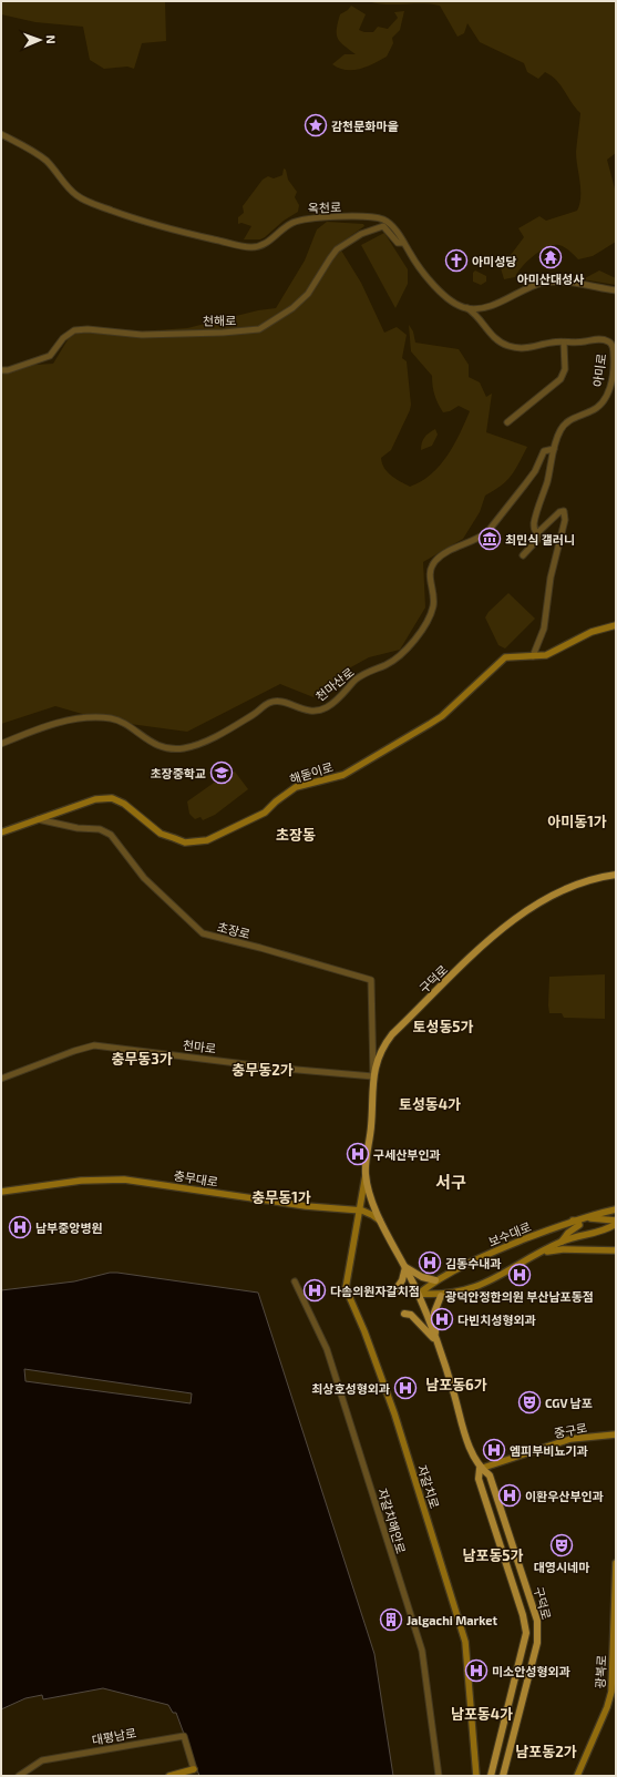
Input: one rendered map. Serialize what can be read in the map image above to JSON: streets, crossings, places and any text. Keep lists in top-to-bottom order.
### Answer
{
  "streets": {
    "main road": [
      "해돋이로",
      "구덕로",
      "충무대로",
      "보수대로",
      "중구로",
      "자갈치로",
      "광복로"
    ],
    "street": [
      "옥천로",
      "천해로",
      "아미로",
      "천마산로",
      "초장로",
      "천마로",
      "자갈치해안로",
      "대평남로"
    ]
  },
  "crossings": [
    ["옥천로", "천해로"],
    ["옥천로", "아미로"],
    ["아미로", "천마산로"],
    ["아미로", "해돋이로"],
    ["해돋이로", "초장로"],
    ["초장로", "구덕로"],
    ["초장로", "천마로"],
    ["구덕로", "천마로"],
    ["구덕로", "충무대로"],
    ["구덕로", "보수대로"],
    ["구덕로", "중구로"],
    ["구덕로", "자갈치로"],
    ["충무대로", "자갈치로"]
  ],
  "districts": [
    "아미동1가",
    "초장동",
    "토성동5가",
    "충무동3가",
    "충무동2가",
    "토성동4가",
    "서구",
    "충무동1가",
    "남포동6가",
    "남포동5가",
    "남포동4가",
    "남포동2가"
  ],
  "places": {
    "place": ["감천문화마을"],
    "temple": ["아미산대성사"],
    "church": ["아미성당"],
    "museum": ["최민식 갤러니"],
    "school or university": ["초장중학교"],
    "hospital": [
      "구세산부인과",
      "남부중앙병원",
      "김동수내과",
      "광덕안정한의원 부산남포동점",
      "다솜의원자갈치점",
      "다빈치성형외과",
      "최상호성형외과",
      "엠피부비뇨기과",
      "이환우산부인과",
      "미소안성형외과"
    ],
    "theatre": ["CGV 남포", "대영시네마"],
    "building": ["Jalgachi Market"]
  },
  "north": "right"
}
